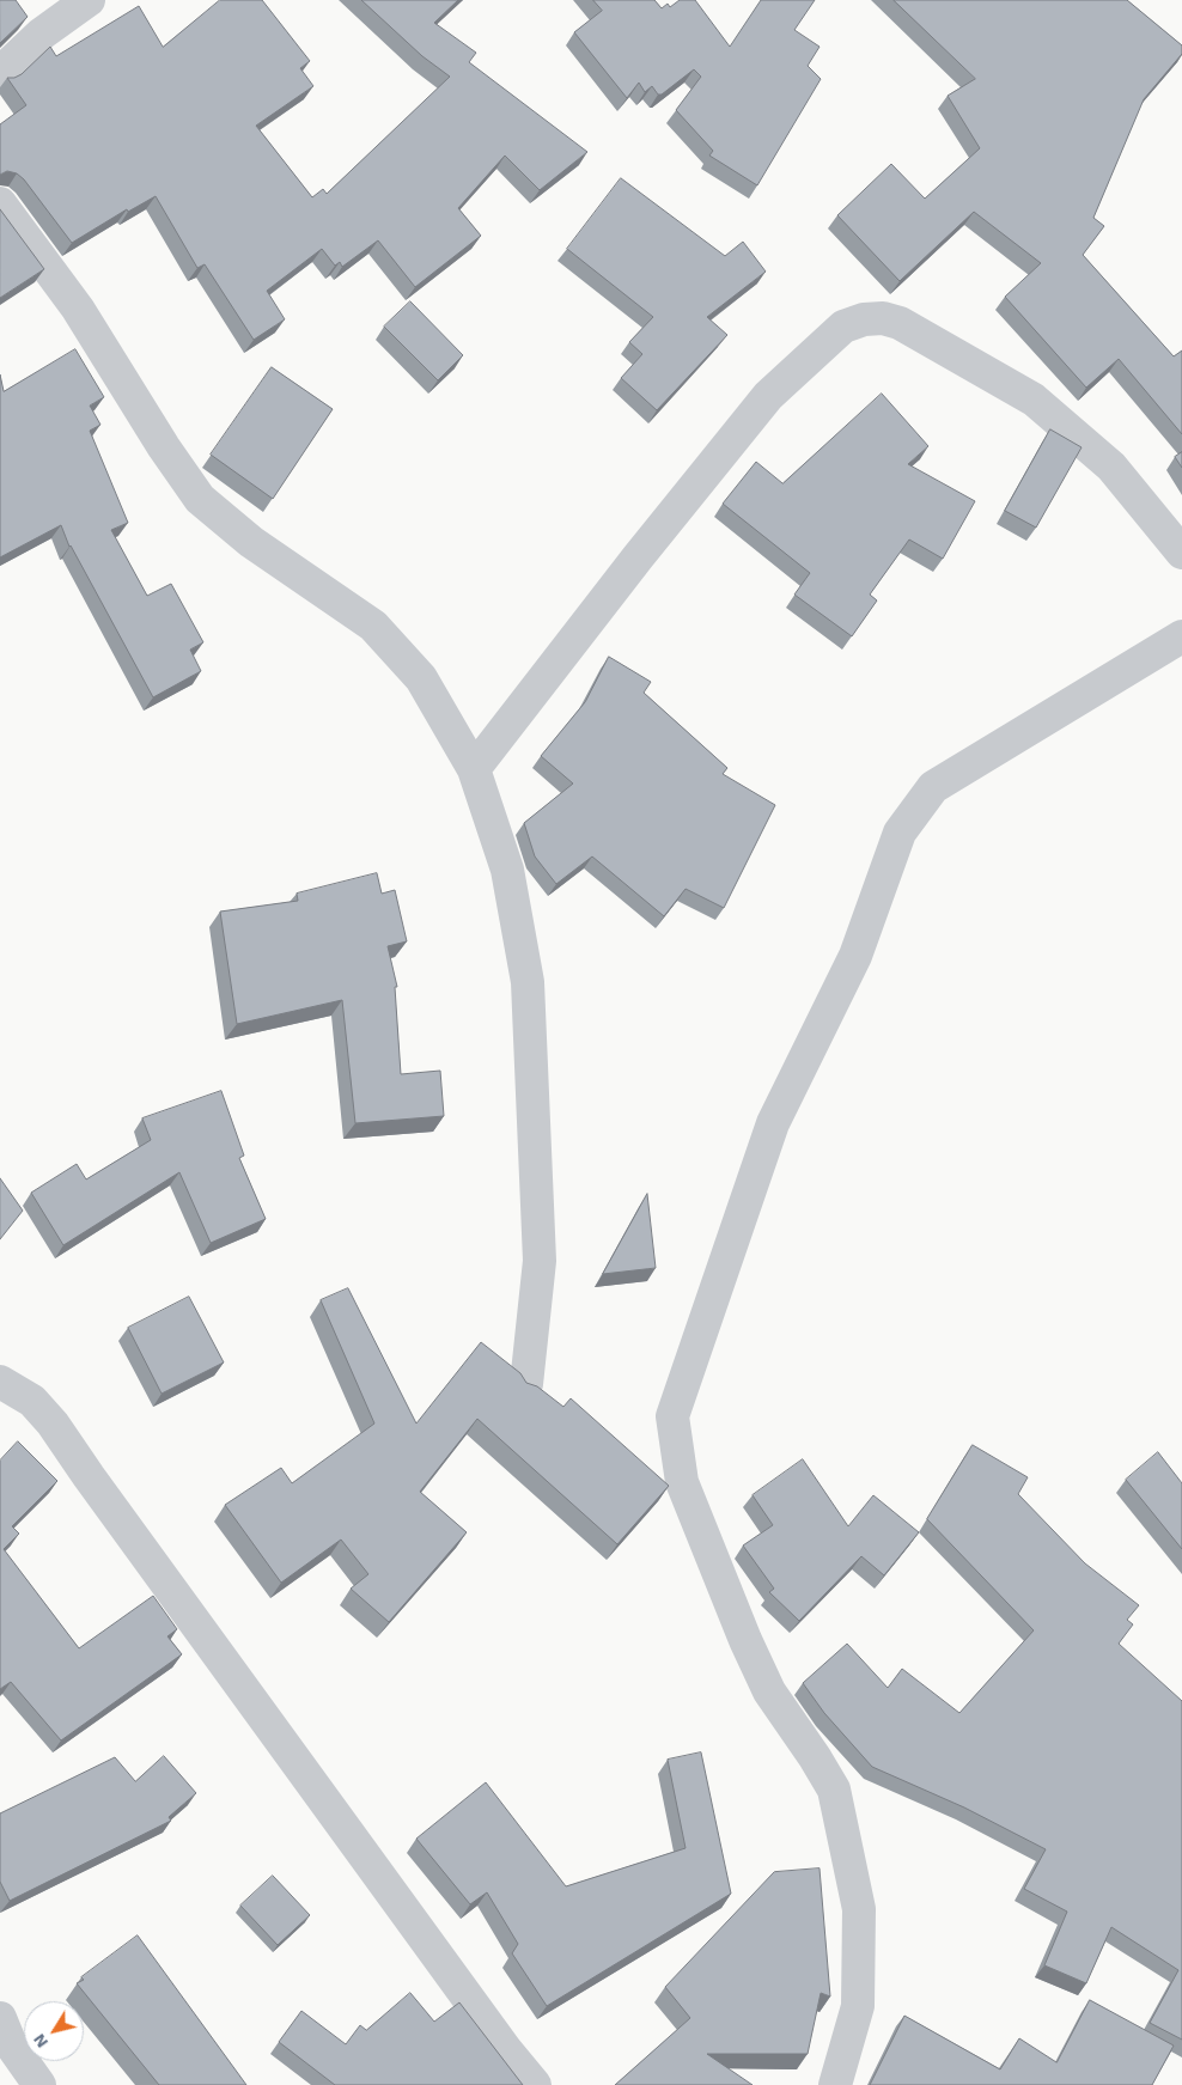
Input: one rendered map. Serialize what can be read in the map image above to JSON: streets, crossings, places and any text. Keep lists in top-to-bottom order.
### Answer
{
  "north": "bottom left"
}
